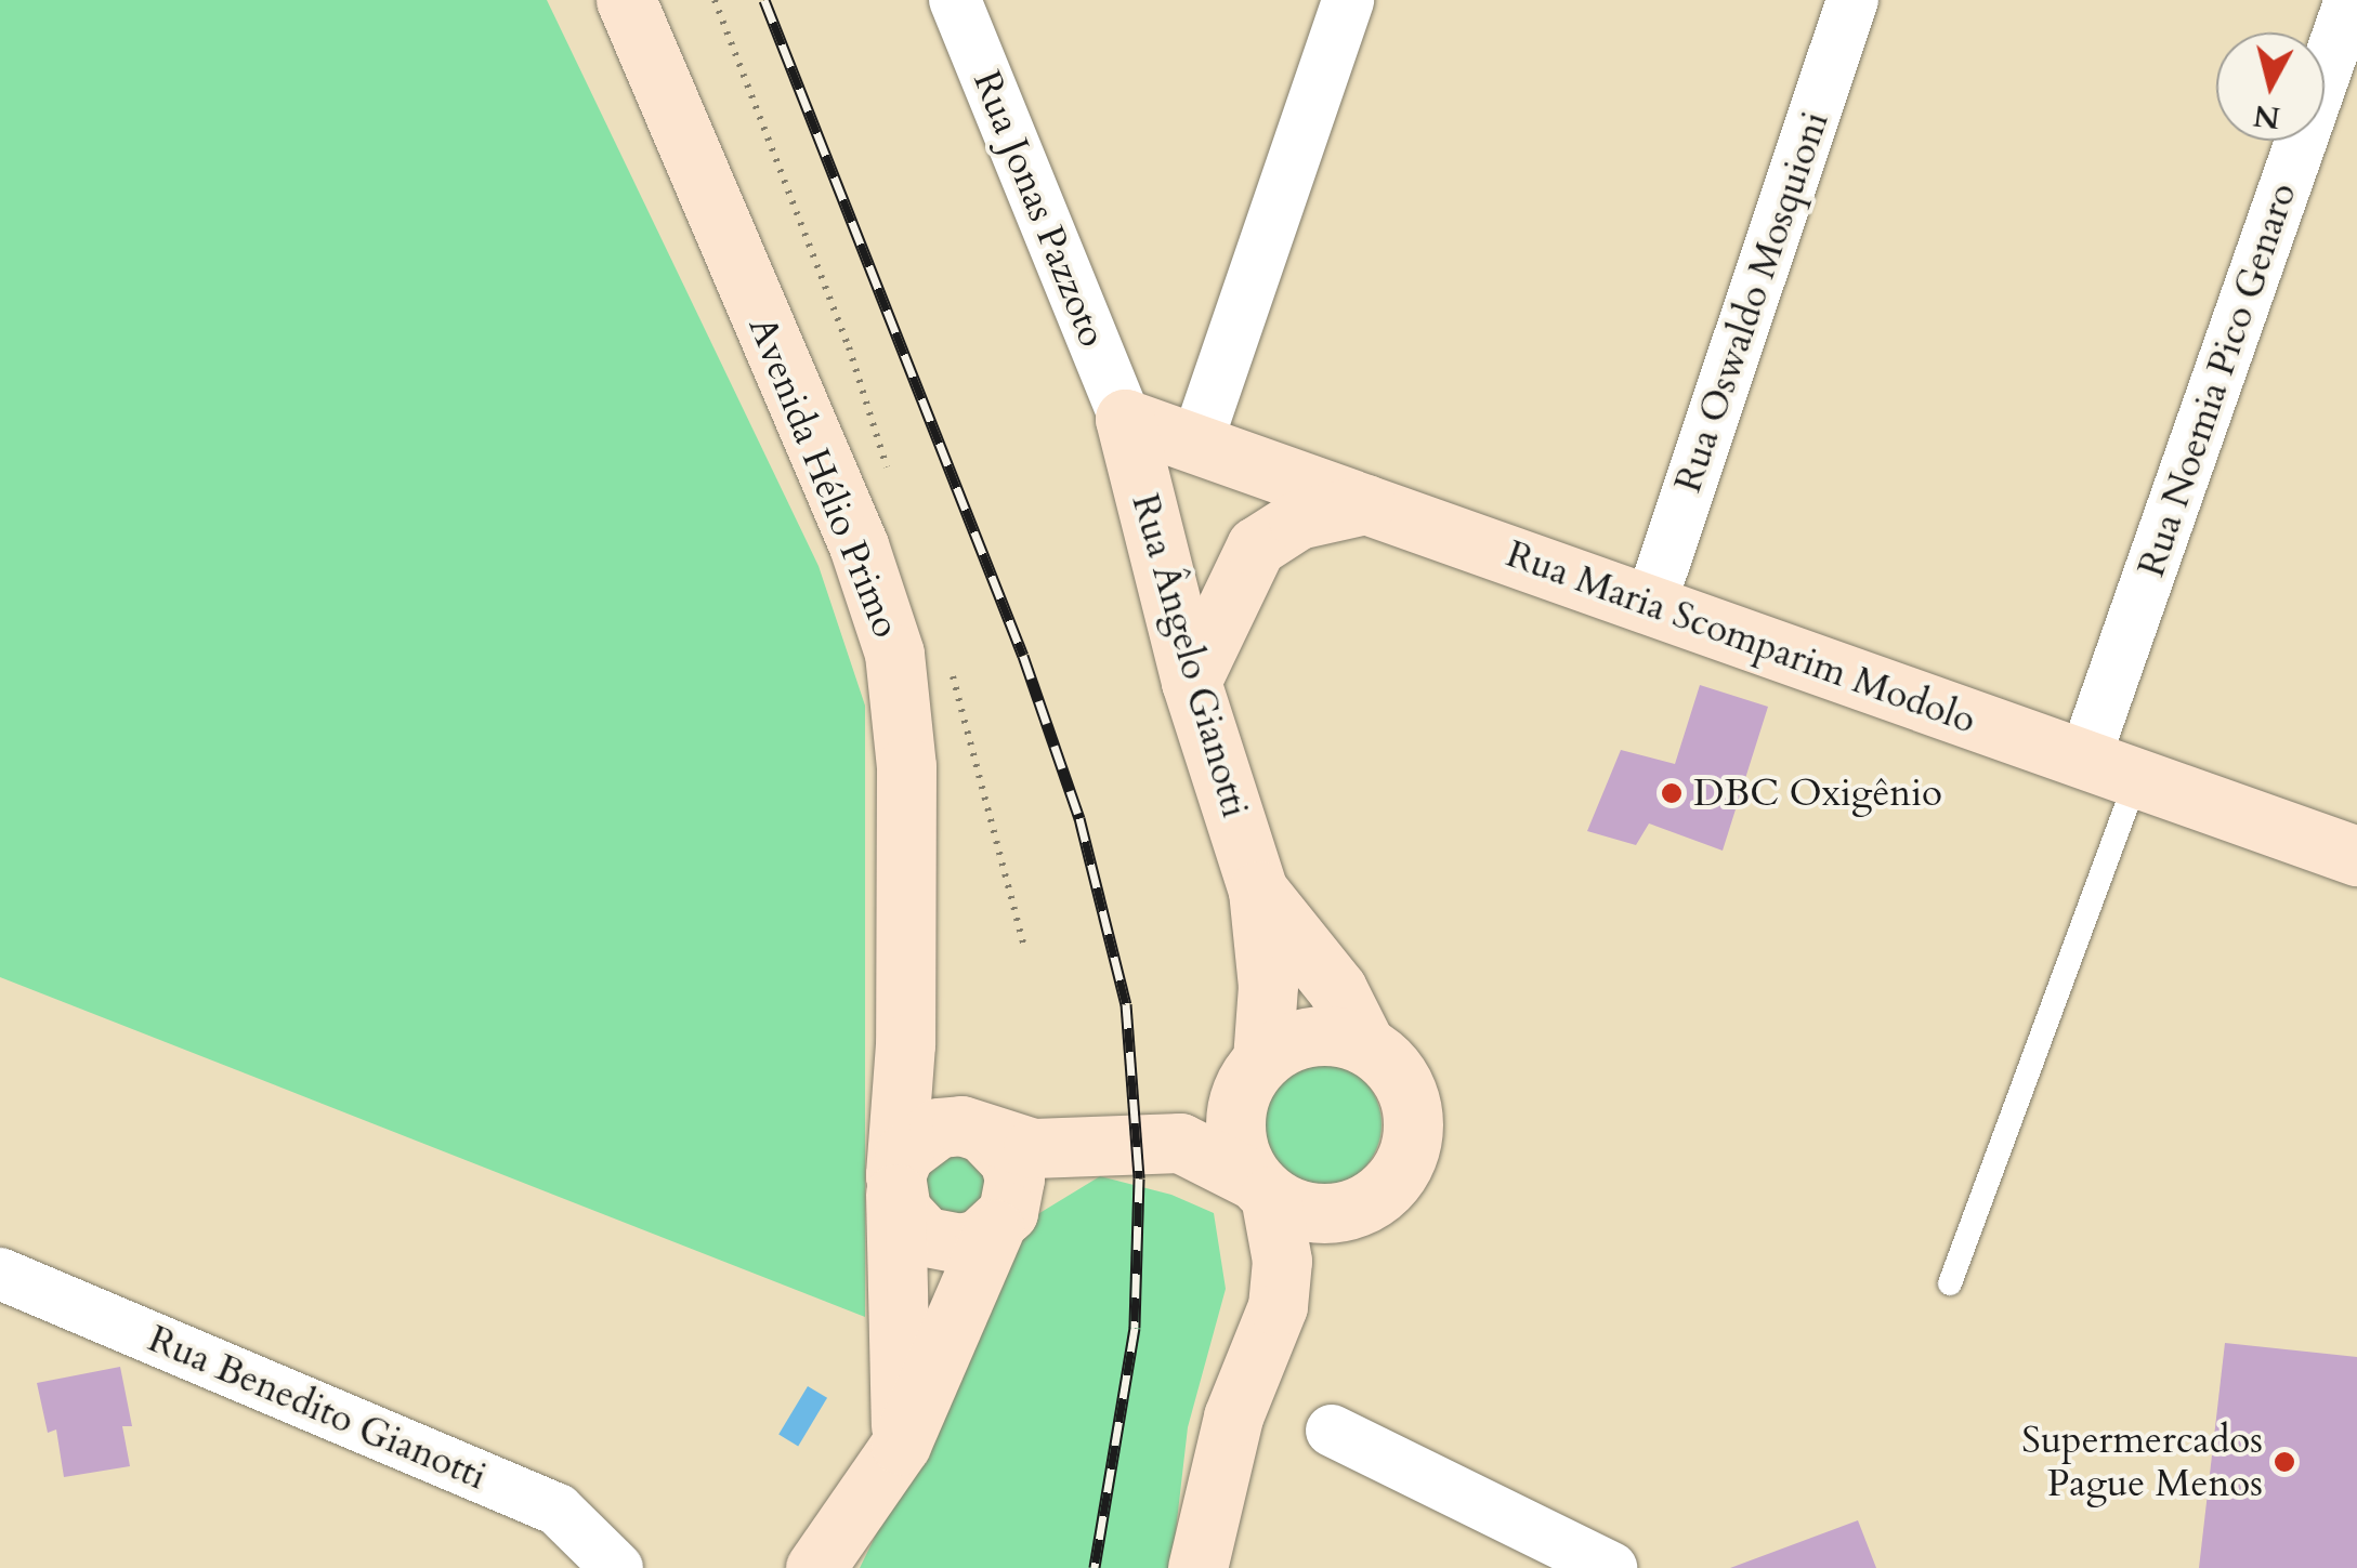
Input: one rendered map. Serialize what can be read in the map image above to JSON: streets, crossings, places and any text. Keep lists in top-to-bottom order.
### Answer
{
  "streets": {
    "street": [
      "Rua Jonas Pazzoto",
      "Rua Oswaldo Mosquioni",
      "Rua Noemia Pico Genaro",
      "Avenida Hélio Primo",
      "Rua Maria Scomparim Modolo",
      "Rua Ângelo Gianotti",
      "Rua Benedito Gianotti"
    ]
  },
  "crossings": [
    ["Rua Jonas Pazzoto", "Rua Maria Scomparim Modolo"],
    ["Rua Jonas Pazzoto", "Rua Ângelo Gianotti"],
    ["Rua Oswaldo Mosquioni", "Rua Maria Scomparim Modolo"],
    ["Rua Noemia Pico Genaro", "Rua Maria Scomparim Modolo"],
    ["Rua Maria Scomparim Modolo", "Rua Ângelo Gianotti"]
  ],
  "places": ["DBC Oxigênio", "Supermercados Pague Menos"],
  "north": "bottom"
}
